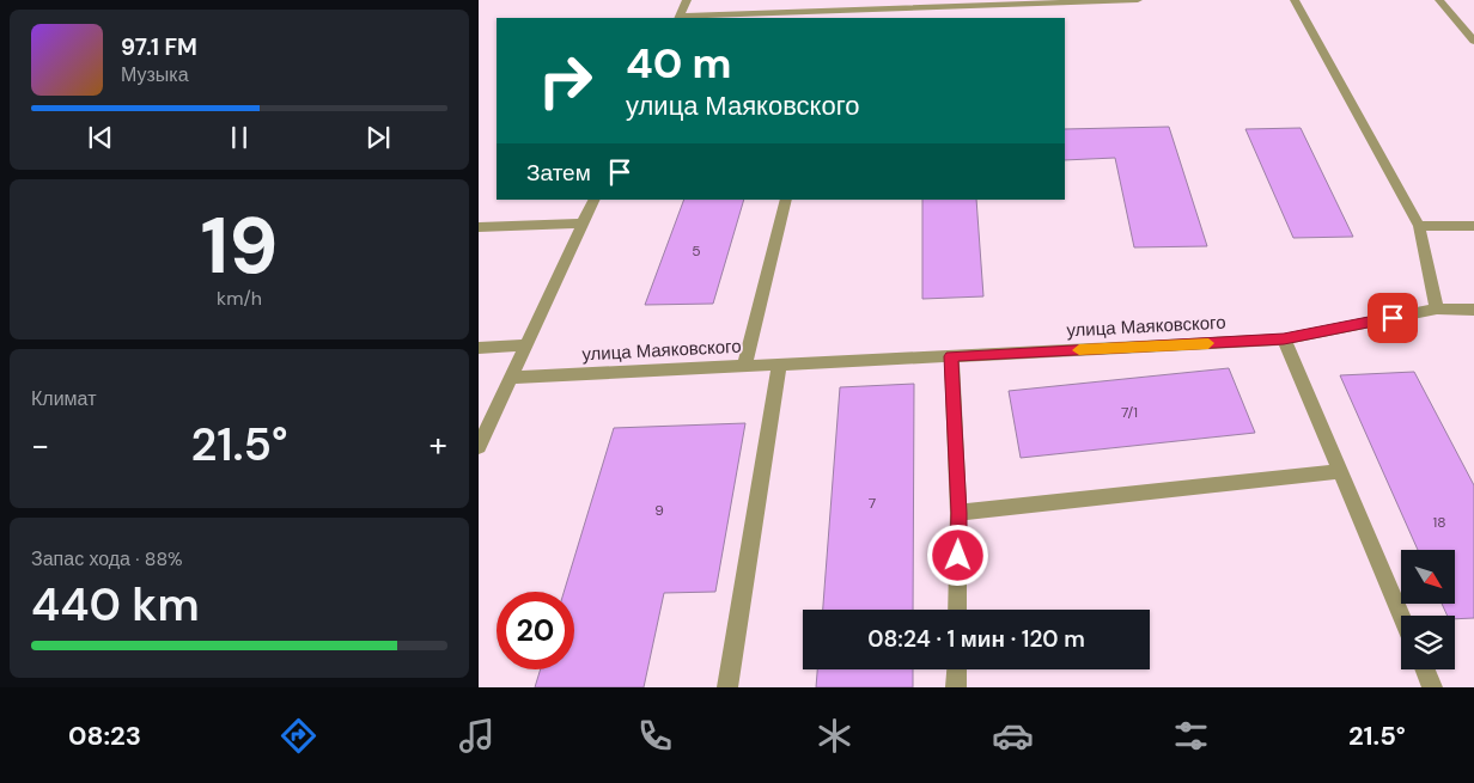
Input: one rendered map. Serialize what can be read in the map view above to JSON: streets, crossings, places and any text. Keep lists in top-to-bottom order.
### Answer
{
  "streets": {
    "street": ["улица Маяковского"]
  },
  "house_numbers": [
    "5",
    "7/1",
    "7",
    "9",
    "18"
  ],
  "north": "bottom right",
  "page": {
    "turn": ["40 m", "улица Маяковского"],
    "song": ["97.1 FM", "Музыка"],
    "then": "Затем",
    "tile": [
      ["19", "km/h"],
      "Климат",
      ["Запас хода · 88%", "440 km"]
    ],
    "heat": ["−", "21.5°", "+"],
    "limit": "20",
    "trip": "08:24 · 1 мин · 120 m",
    "tabs": ["08:23", "21.5°"]
  }
}
